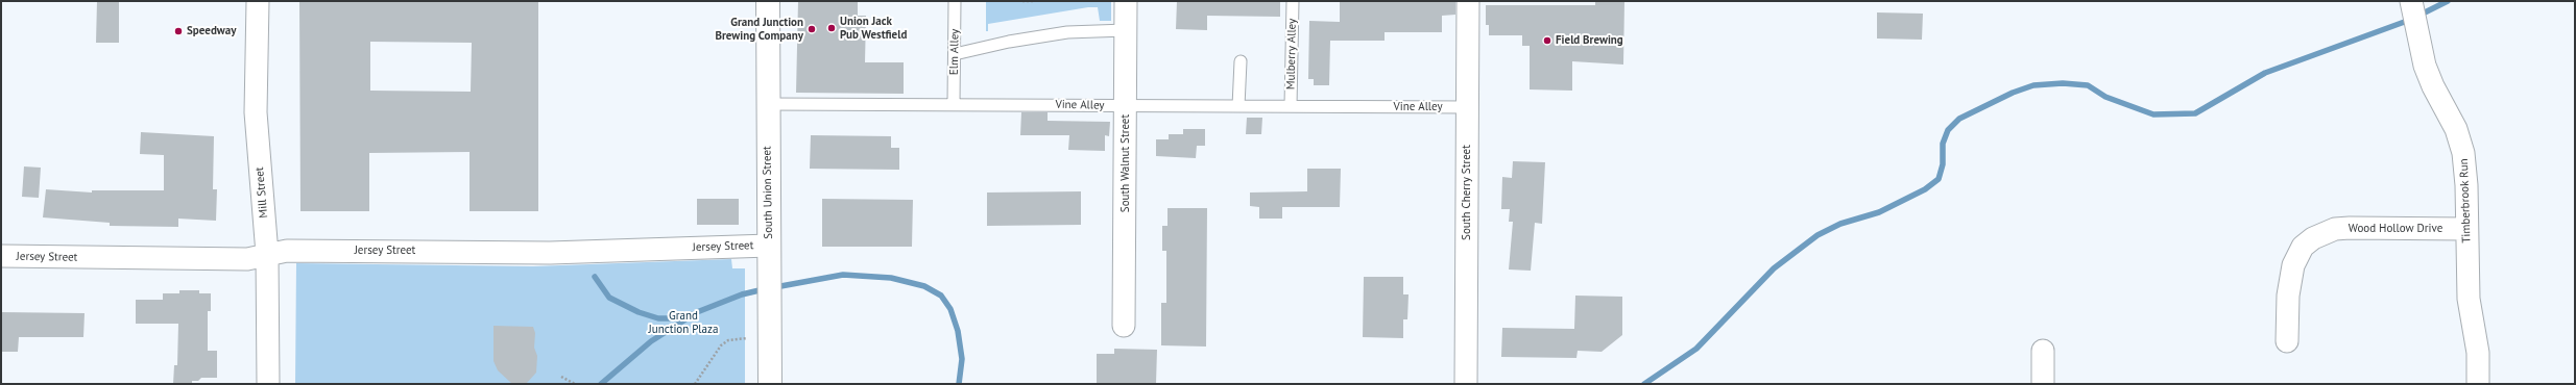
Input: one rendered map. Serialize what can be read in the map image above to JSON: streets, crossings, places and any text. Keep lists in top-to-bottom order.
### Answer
{
  "streets": {
    "street": [
      "South Walnut Street",
      "Mill Street",
      "South Union Street",
      "South Cherry Street",
      "Timberbrook Run",
      "Wood Hollow Drive",
      "Jersey Street"
    ],
    "lane": ["Elm Alley", "Mulberry Alley", "Vine Alley"]
  },
  "crossings": [
    ["Elm Alley", "Vine Alley"],
    ["Mulberry Alley", "Vine Alley"],
    ["Vine Alley", "South Walnut Street"],
    ["Vine Alley", "South Union Street"],
    ["Vine Alley", "South Cherry Street"],
    ["Mill Street", "Jersey Street"],
    ["South Union Street", "Jersey Street"],
    ["Timberbrook Run", "Wood Hollow Drive"]
  ],
  "parks": ["Grand Junction Plaza"],
  "places": [
    "Union Jack Pub Westfield",
    "Grand Junction Brewing Company",
    "Speedway",
    "Field Brewing"
  ]
}
